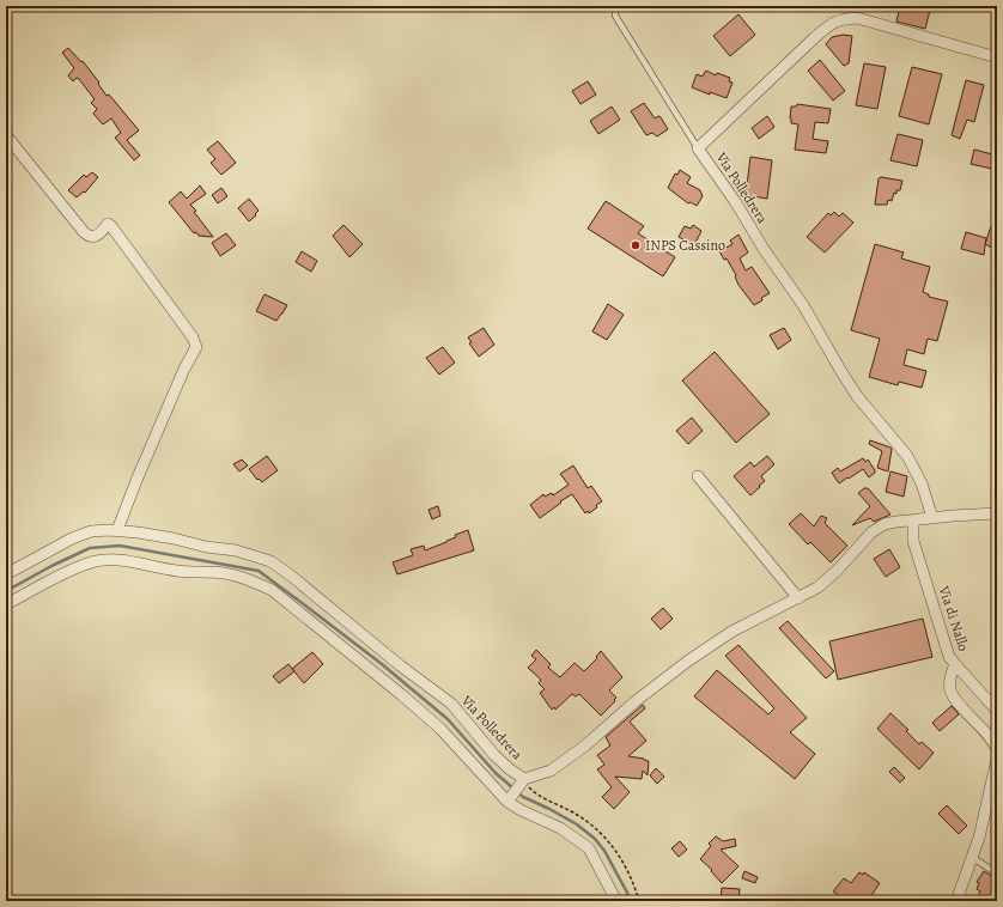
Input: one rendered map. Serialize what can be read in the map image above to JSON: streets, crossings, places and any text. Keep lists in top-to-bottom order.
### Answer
{
  "streets": {
    "street": ["Via Polledrera", "Via di Nallo"]
  },
  "crossings": [
    ["Via Polledrera", "Via di Nallo"]
  ],
  "places": ["INPS Cassino"]
}
